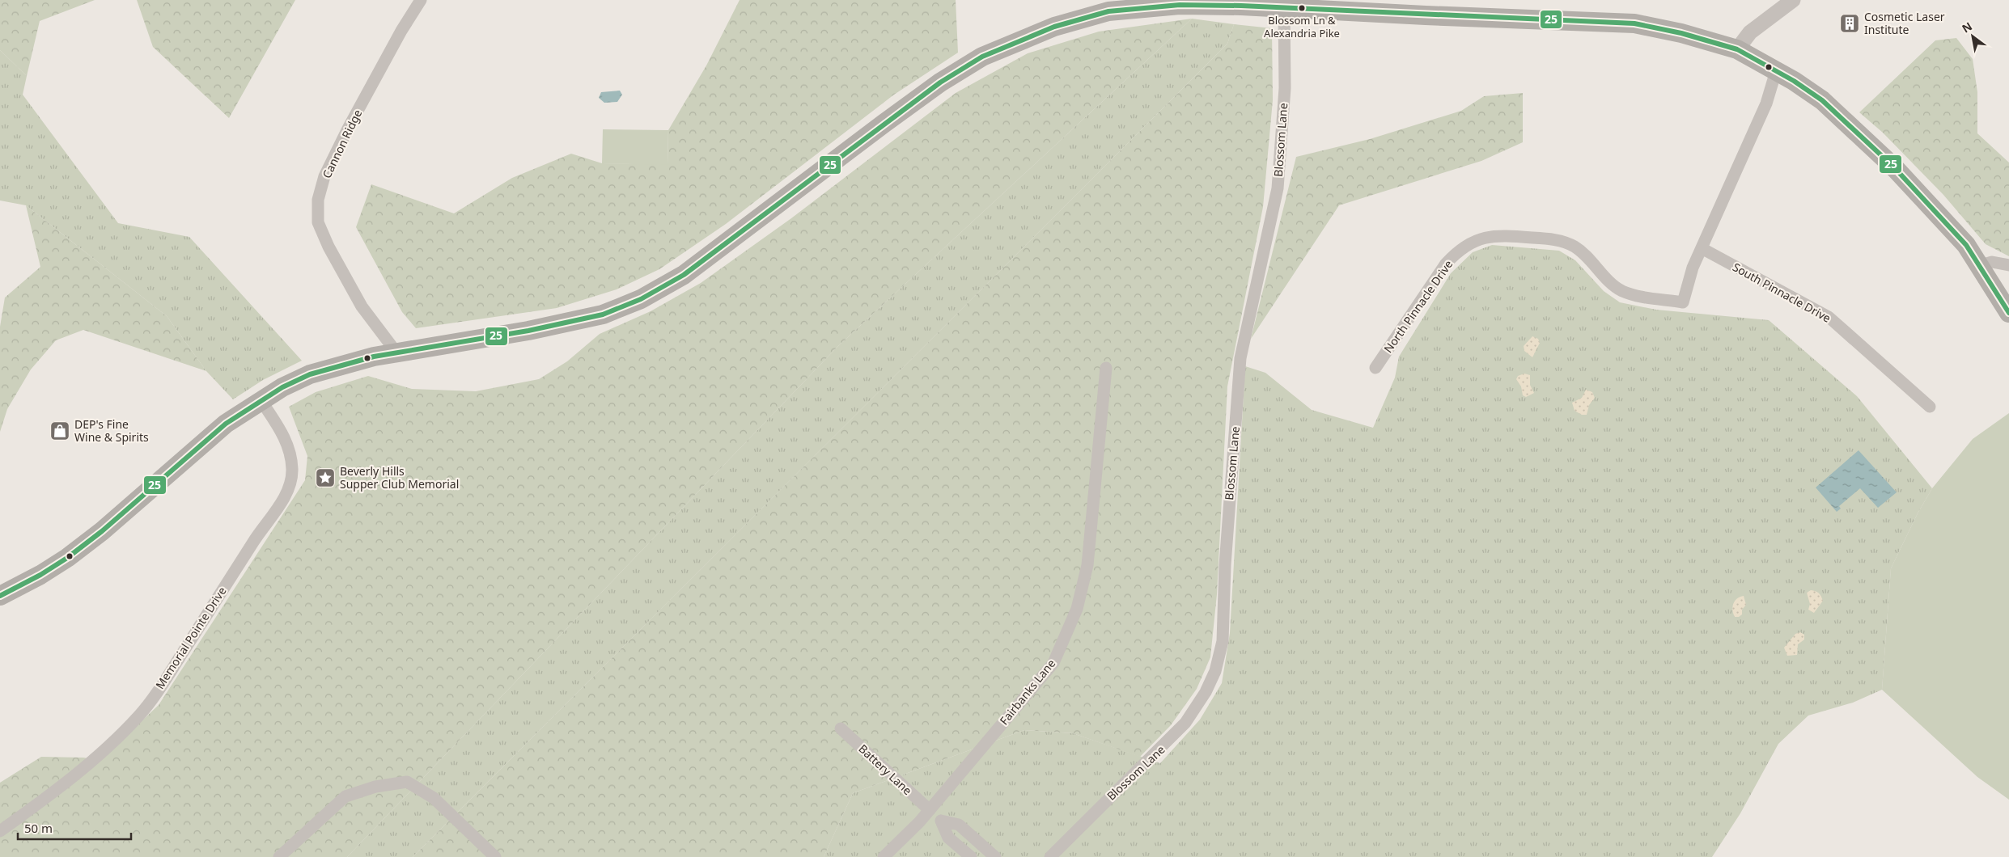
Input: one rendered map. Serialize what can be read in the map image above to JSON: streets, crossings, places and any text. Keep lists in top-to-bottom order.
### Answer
{
  "streets": {
    "street": [
      "Blossom Lane",
      "Cannon Ridge",
      "South Pinnacle Drive",
      "North Pinnacle Drive",
      "Memorial Pointe Drive",
      "Fairbanks Lane",
      "Battery Lane"
    ]
  },
  "crossings": [
    ["South Pinnacle Drive", "North Pinnacle Drive"],
    ["Fairbanks Lane", "Battery Lane"]
  ],
  "places": {
    "other": ["Blossom Ln & Alexandria Pike"],
    "building": ["Cosmetic Laser Institute"],
    "shop": ["DEP's Fine Wine & Spirits"],
    "place": ["Beverly Hills Supper Club Memorial"]
  },
  "lines": ["transit line 25"],
  "scale_bar": "50 m",
  "north": "top left"
}
